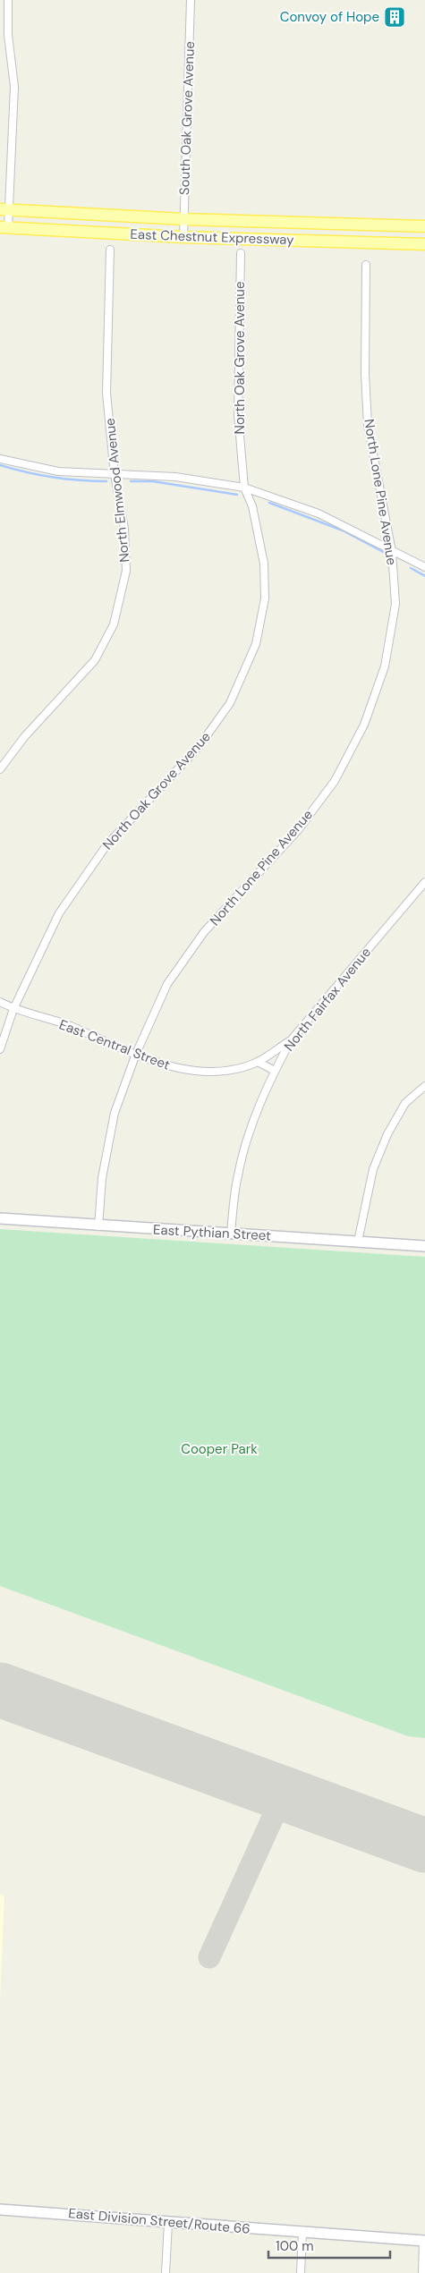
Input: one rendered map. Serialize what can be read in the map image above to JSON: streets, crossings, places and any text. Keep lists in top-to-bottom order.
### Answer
{
  "streets": {
    "main road": ["East Chestnut Expressway"],
    "street": [
      "South Oak Grove Avenue",
      "North Oak Grove Avenue",
      "North Elmwood Avenue",
      "North Lone Pine Avenue",
      "North Fairfax Avenue",
      "East Central Street",
      "East Pythian Street",
      "East Division Street/Route 66"
    ]
  },
  "crossings": [
    ["South Oak Grove Avenue", "East Chestnut Expressway"],
    ["North Oak Grove Avenue", "East Central Street"],
    ["North Lone Pine Avenue", "East Central Street"],
    ["North Lone Pine Avenue", "East Pythian Street"],
    ["North Fairfax Avenue", "East Central Street"],
    ["North Fairfax Avenue", "East Pythian Street"]
  ],
  "parks": ["Cooper Park"],
  "places": {
    "building": ["Convoy of Hope"]
  },
  "scale_bar": "100 m"
}
